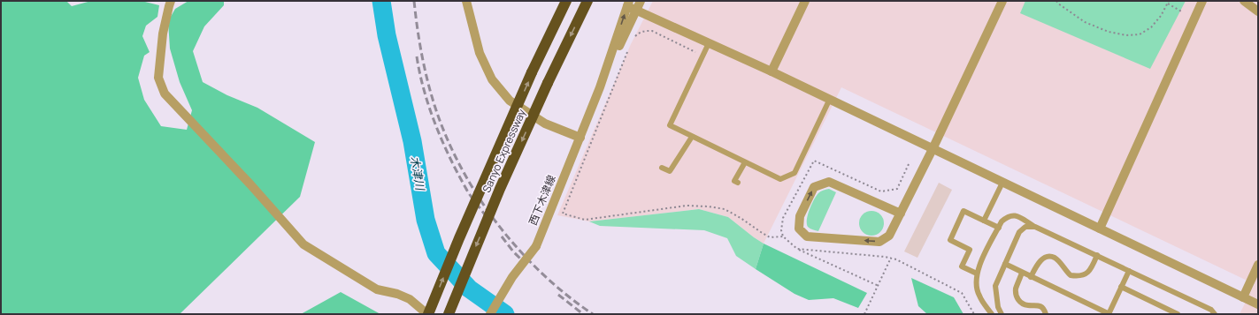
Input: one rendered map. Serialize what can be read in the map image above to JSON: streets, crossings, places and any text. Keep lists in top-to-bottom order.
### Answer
{
  "streets": {
    "highway": ["Sanyo Expressway"],
    "street": ["西下木津線"]
  },
  "water": ["木津川"]
}
